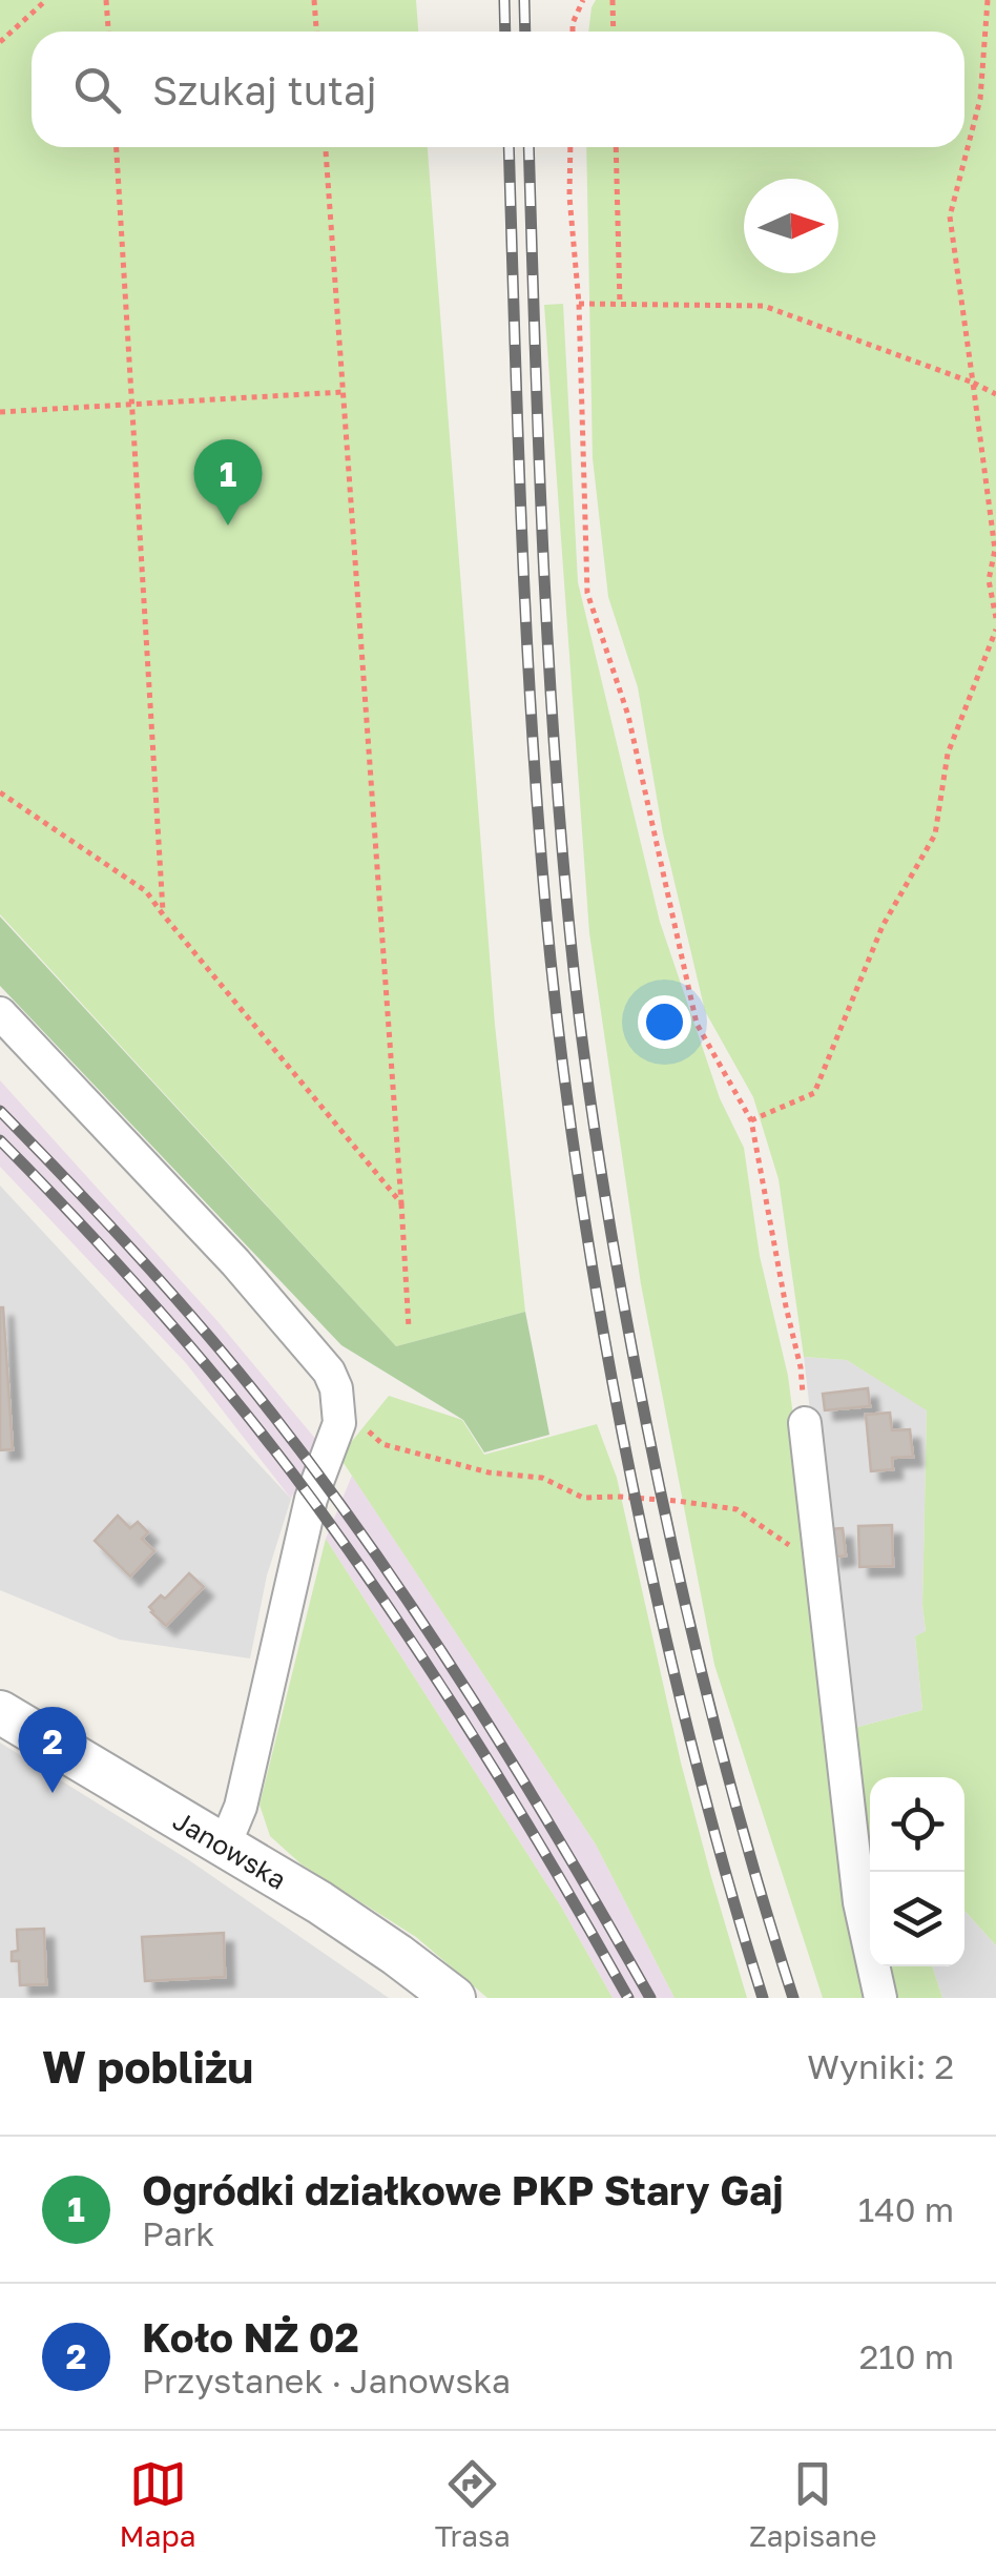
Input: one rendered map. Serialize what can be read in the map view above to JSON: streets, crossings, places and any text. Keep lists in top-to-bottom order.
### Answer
{
  "streets": {
    "street": ["Janowska"]
  },
  "north": "right",
  "page": {
    "search": "Szukaj tutaj",
    "pins": ["1", "2"],
    "heading": ["W pobliżu", "Wyniki: 2"],
    "list": [
      {
        "mark": "1",
        "name": "Ogródki działkowe PKP Stary Gaj",
        "note": "Park",
        "value": "140 m"
      },
      {
        "mark": "2",
        "name": "Koło NŻ 02",
        "note": "Przystanek · Janowska",
        "value": "210 m"
      }
    ],
    "nav": ["Mapa", "Trasa", "Zapisane"]
  }
}
